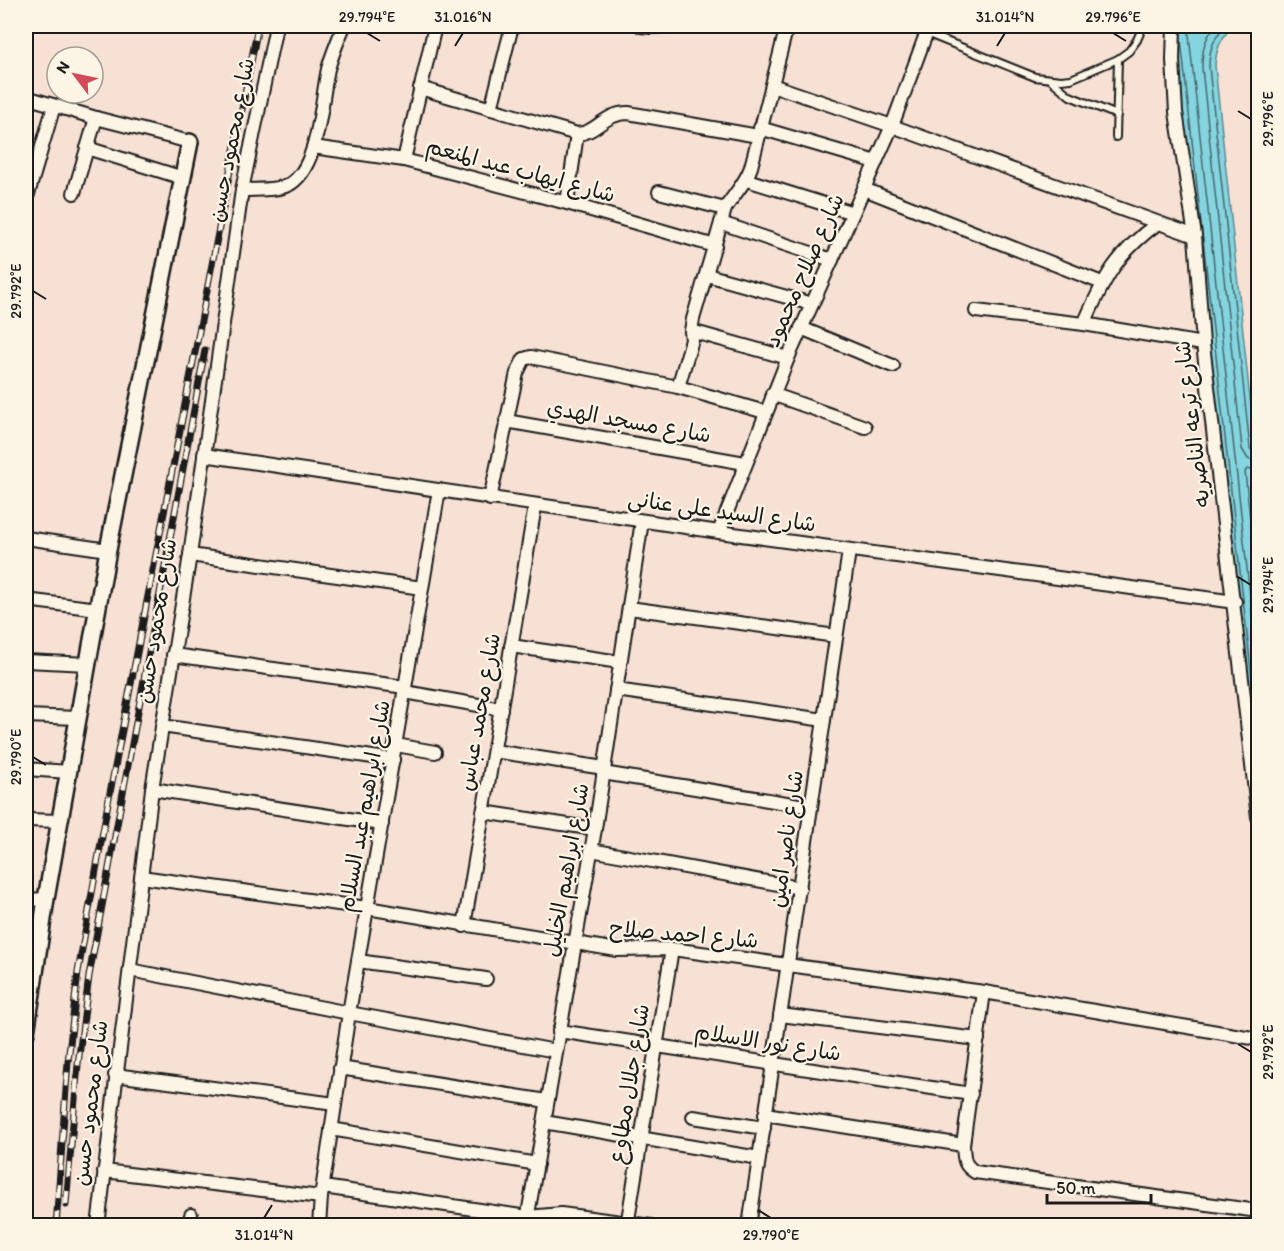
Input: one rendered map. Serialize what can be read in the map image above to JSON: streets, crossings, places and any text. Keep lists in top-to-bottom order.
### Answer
{
  "streets": {
    "street": [
      "شارع محمود حسن",
      "شارع ايهاب عبد المنعم",
      "شارع صلاح محمود",
      "شارع مسجد الهدي",
      "شارع ترعه الناصريه",
      "شارع السيد على عنانى",
      "شارع محمد عباس",
      "شارع ابراهيم عبد السلام",
      "شارع ناصر امين",
      "شارع ابراهيم الخليل",
      "شارع احمد صلاح",
      "شارع نور الاسلام",
      "شارع جلال مطاوع"
    ]
  },
  "crossings": [
    ["شارع محمود حسن", "شارع السيد على عنانى"],
    ["شارع محمود حسن", "شارع احمد صلاح"],
    ["شارع صلاح محمود", "شارع مسجد الهدي"],
    ["شارع صلاح محمود", "شارع السيد على عنانى"],
    ["شارع ترعه الناصريه", "شارع السيد على عنانى"],
    ["شارع السيد على عنانى", "شارع محمد عباس"],
    ["شارع السيد على عنانى", "شارع ابراهيم عبد السلام"],
    ["شارع السيد على عنانى", "شارع ناصر امين"],
    ["شارع السيد على عنانى", "شارع ابراهيم الخليل"],
    ["شارع محمد عباس", "شارع احمد صلاح"],
    ["شارع ابراهيم عبد السلام", "شارع احمد صلاح"],
    ["شارع ناصر امين", "شارع احمد صلاح"],
    ["شارع ناصر امين", "شارع نور الاسلام"],
    ["شارع ابراهيم الخليل", "شارع احمد صلاح"],
    ["شارع ابراهيم الخليل", "شارع نور الاسلام"],
    ["شارع احمد صلاح", "شارع جلال مطاوع"],
    ["شارع نور الاسلام", "شارع جلال مطاوع"]
  ],
  "scale_bar": "50 m",
  "north": "top left",
  "coordinates": [
    "29.794°E",
    "31.016°N",
    "31.014°N",
    "29.796°E",
    "29.792°E",
    "29.790°E"
  ]
}
